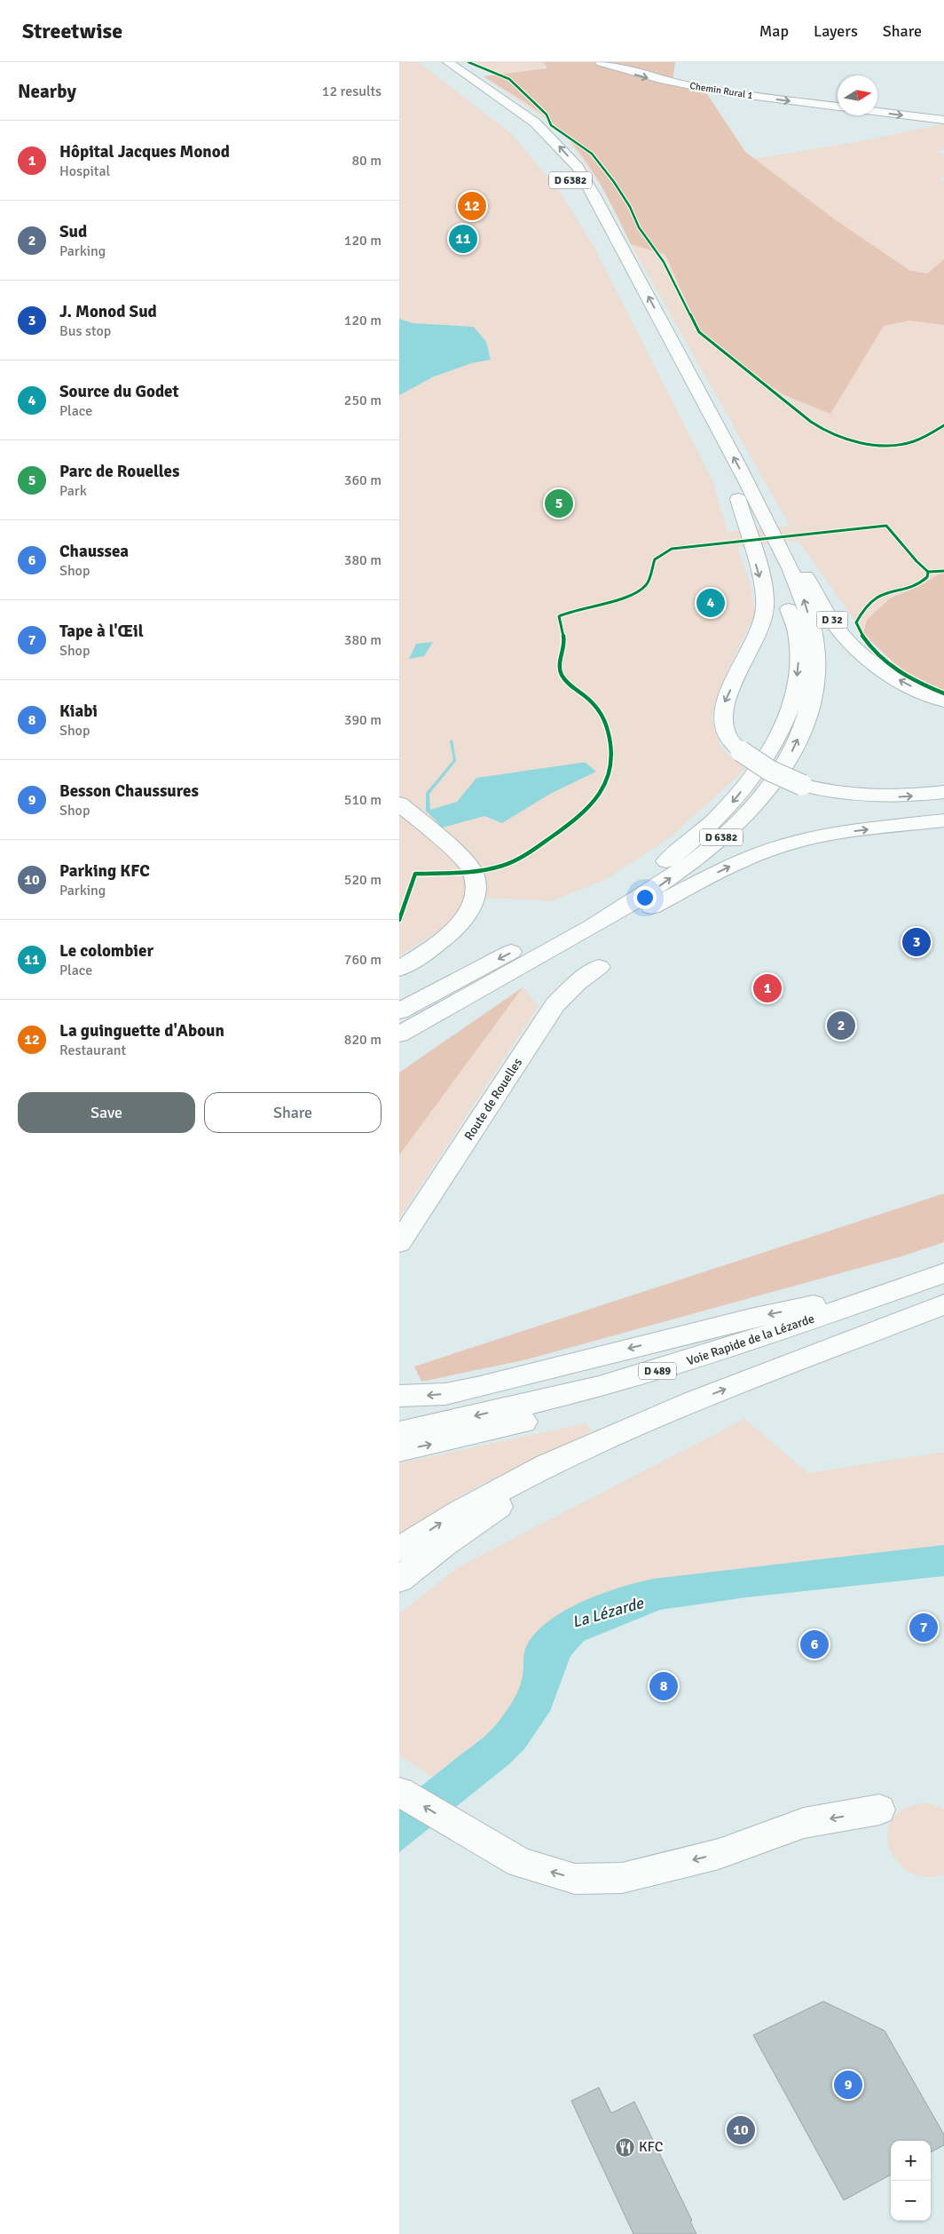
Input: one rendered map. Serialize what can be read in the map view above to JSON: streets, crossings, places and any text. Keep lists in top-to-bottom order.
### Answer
{
  "streets": {
    "main road": [
      "Chemin Rural 1",
      "D 6382",
      "D 32",
      "Route de Rouelles",
      "Voie Rapide de la Lézarde",
      "D 489"
    ]
  },
  "crossings": [
    ["D 6382", "D 32"]
  ],
  "one_way": ["Chemin Rural 1"],
  "water": ["La Lézarde"],
  "places": {
    "restaurant": ["KFC"]
  },
  "north": "right",
  "page": {
    "header": "Streetwise",
    "nav": ["Map", "Layers", "Share"],
    "heading": ["Nearby", "12 results"],
    "list": [
      {
        "mark": "1",
        "name": "Hôpital Jacques Monod",
        "note": "Hospital",
        "value": "80 m"
      },
      {
        "mark": "2",
        "name": "Sud",
        "note": "Parking",
        "value": "120 m"
      },
      {
        "mark": "3",
        "name": "J. Monod Sud",
        "note": "Bus stop",
        "value": "120 m"
      },
      {
        "mark": "4",
        "name": "Source du Godet",
        "note": "Place",
        "value": "250 m"
      },
      {
        "mark": "5",
        "name": "Parc de Rouelles",
        "note": "Park",
        "value": "360 m"
      },
      {
        "mark": "6",
        "name": "Chaussea",
        "note": "Shop",
        "value": "380 m"
      },
      {
        "mark": "7",
        "name": "Tape à l'Œil",
        "note": "Shop",
        "value": "380 m"
      },
      {
        "mark": "8",
        "name": "Kiabi",
        "note": "Shop",
        "value": "390 m"
      },
      {
        "mark": "9",
        "name": "Besson Chaussures",
        "note": "Shop",
        "value": "510 m"
      },
      {
        "mark": "10",
        "name": "Parking KFC",
        "note": "Parking",
        "value": "520 m"
      },
      {
        "mark": "11",
        "name": "Le colombier",
        "note": "Place",
        "value": "760 m"
      },
      {
        "mark": "12",
        "name": "La guinguette d'Aboun",
        "note": "Restaurant",
        "value": "820 m"
      }
    ],
    "pins": [
      "12",
      "11",
      "5",
      "4",
      "3",
      "1",
      "2",
      "7",
      "6",
      "8",
      "9",
      "10"
    ],
    "buttons": ["Save", "Share"],
    "map_buttons": ["+", "−"]
  }
}
